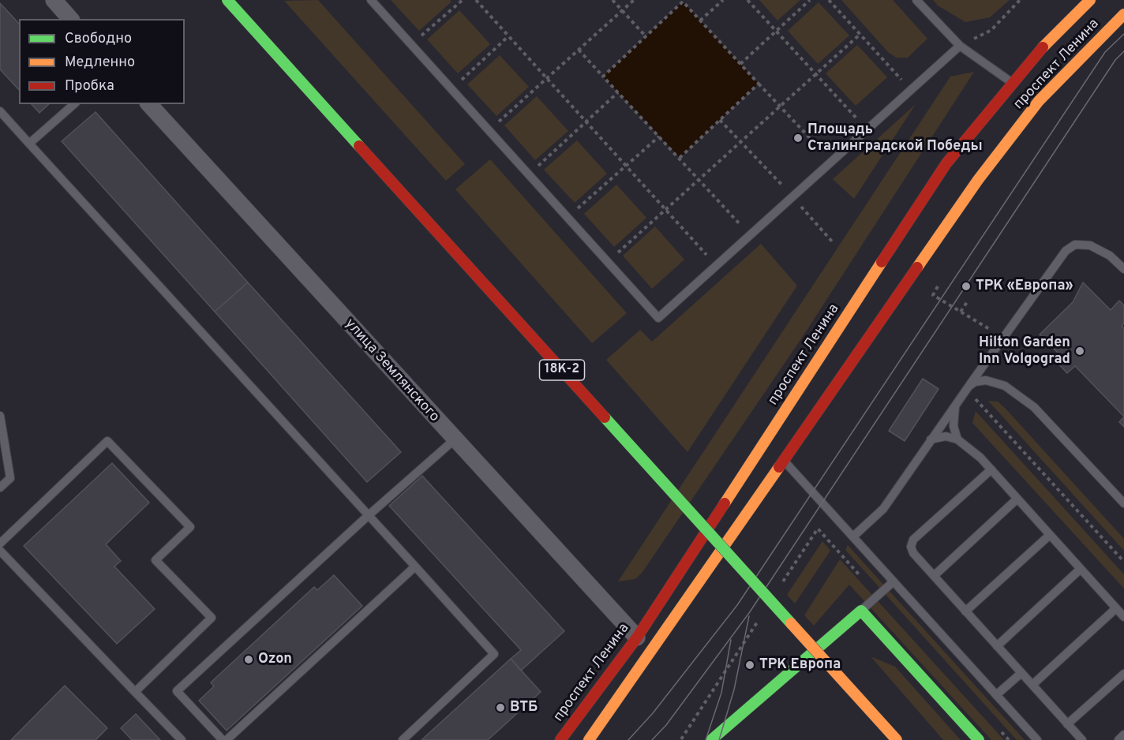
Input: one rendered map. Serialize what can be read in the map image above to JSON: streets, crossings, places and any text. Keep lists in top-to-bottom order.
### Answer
{
  "streets": {
    "main road": ["проспект Ленина", "18К-2"],
    "street": ["улица Землянского"]
  },
  "crossings": [
    ["проспект Ленина", "улица Землянского"]
  ],
  "places": [
    "Площадь Сталинградской Победы",
    "ТРК «Европа»",
    "Hilton Garden Inn Volgograd",
    "Ozon",
    "ТРК Европа",
    "ВТБ"
  ],
  "legend": ["Свободно", "Медленно", "Пробка"]
}
